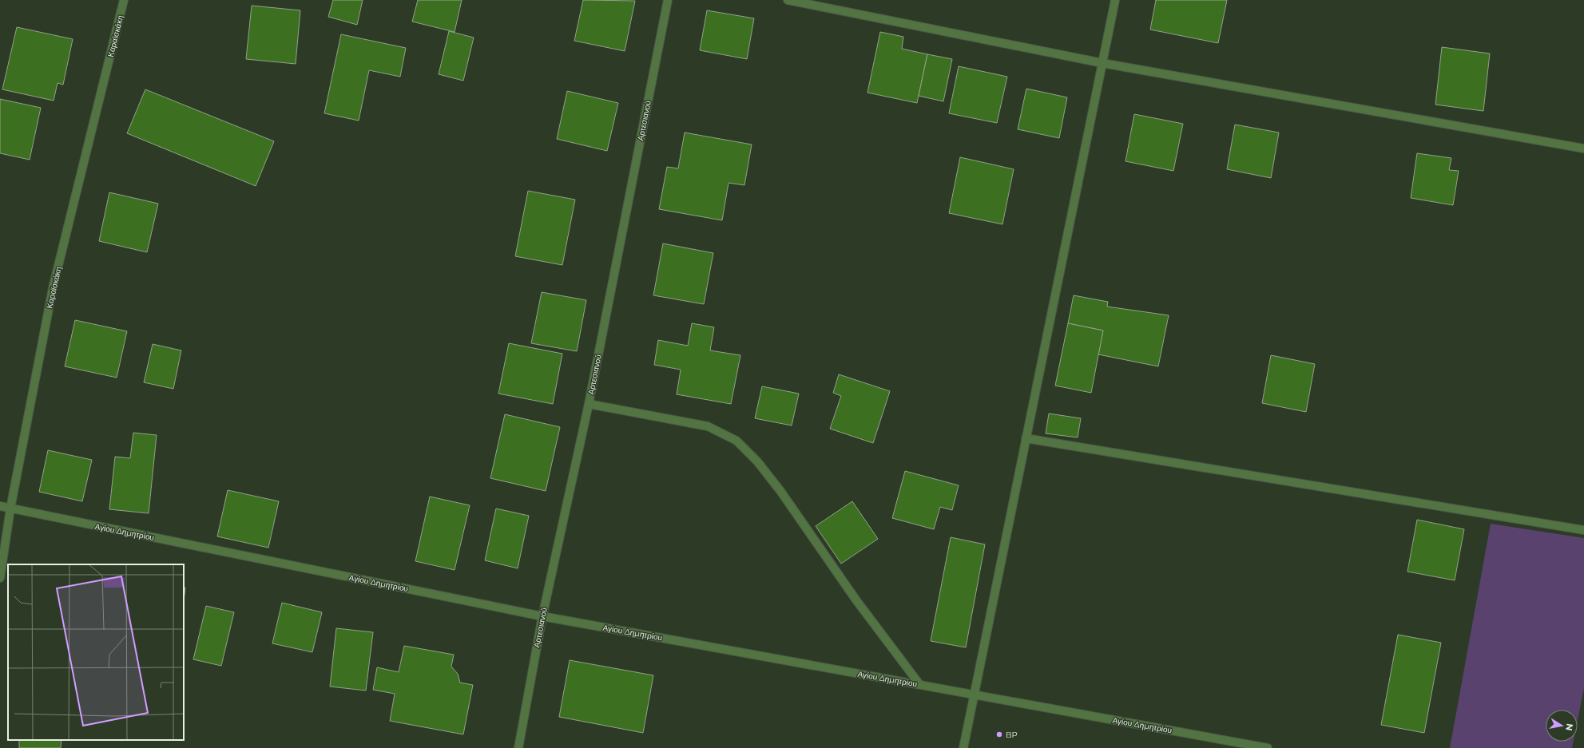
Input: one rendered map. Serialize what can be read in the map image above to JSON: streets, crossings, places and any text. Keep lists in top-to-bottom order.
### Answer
{
  "streets": {
    "street": ["Καραϊσκάκη", "Αρτεσιανού", "Αγίου Δημητρίου"]
  },
  "crossings": [
    ["Καραϊσκάκη", "Αγίου Δημητρίου"],
    ["Αρτεσιανού", "Αγίου Δημητρίου"]
  ],
  "places": ["BP"],
  "north": "right"
}
